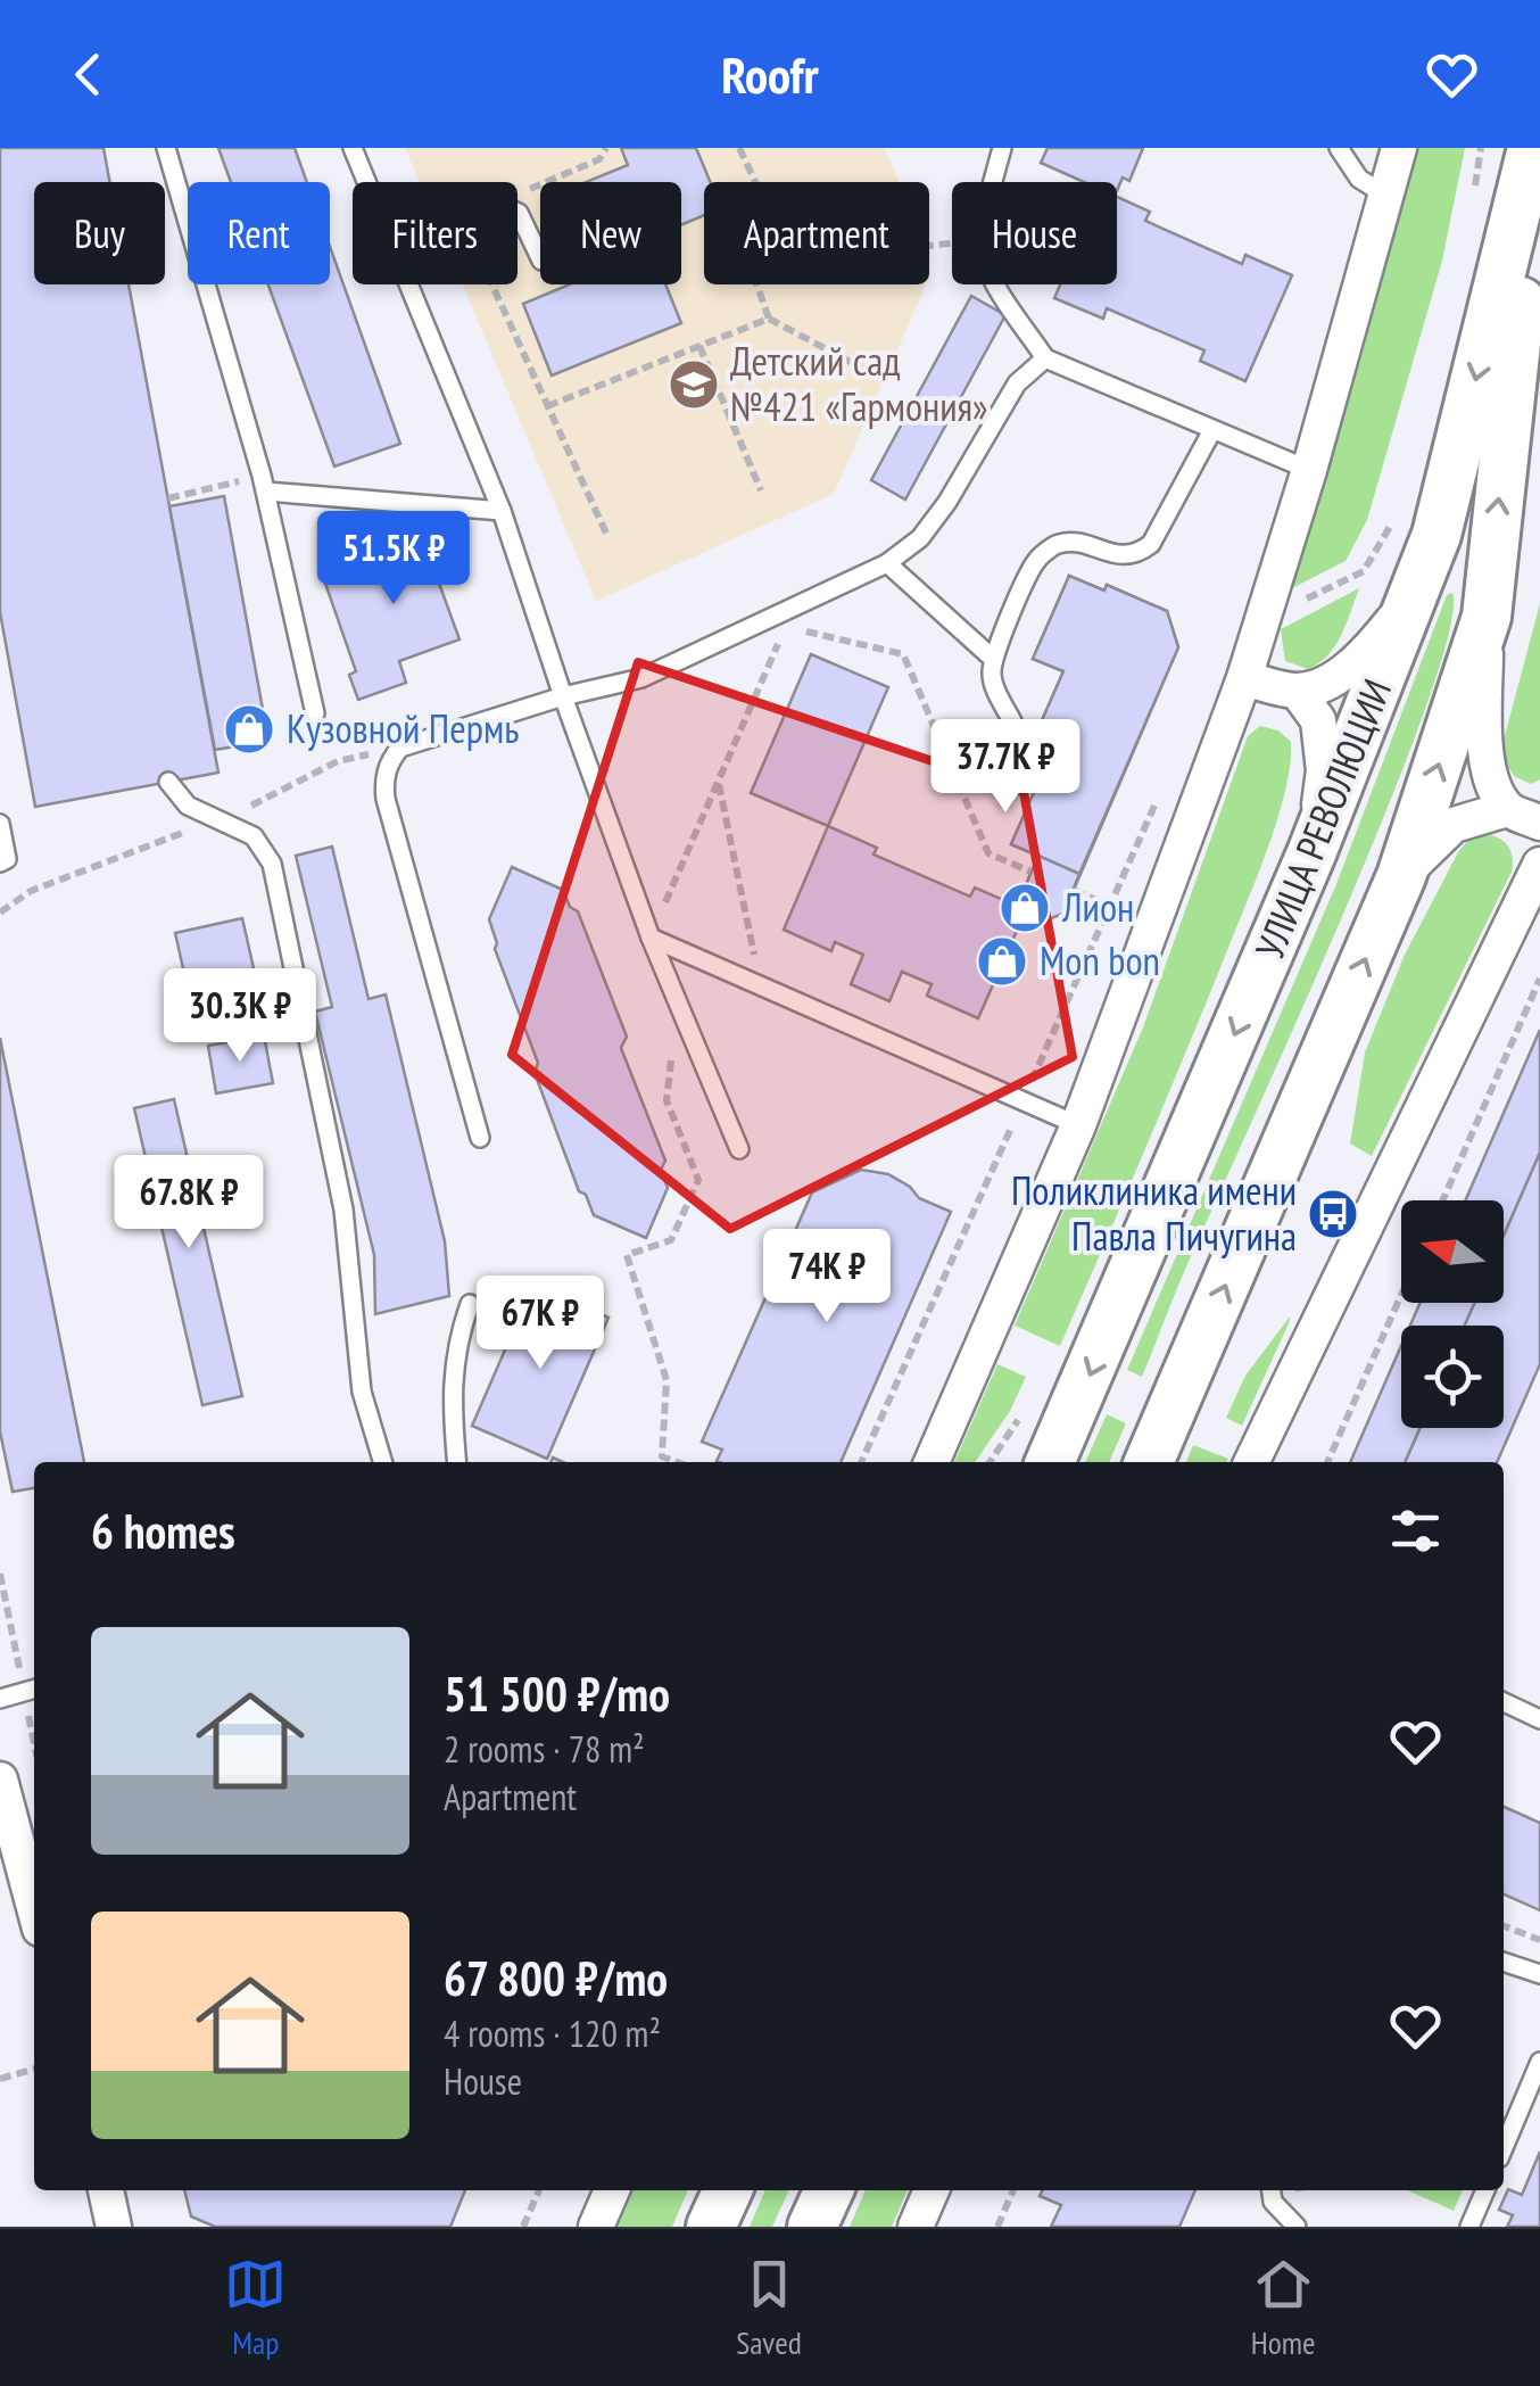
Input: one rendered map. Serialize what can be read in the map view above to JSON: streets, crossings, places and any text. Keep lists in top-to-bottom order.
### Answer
{
  "streets": {
    "main road": ["УЛИЦА РЕВОЛЮЦИИ"]
  },
  "places": {
    "school or university": ["Детский сад №421 «Гармония»"],
    "shop": ["Кузовной Пермь", "Лион", "Mon bon"],
    "bus stop": ["Поликлиника имени Павла Пичугина"]
  },
  "north": "left",
  "page": {
    "header": "Roofr",
    "chip": [
      "Buy",
      "Rent",
      "Filters",
      "New",
      "Apartment",
      "House"
    ],
    "price": [
      "51.5K ₽",
      "37.7K ₽",
      "30.3K ₽",
      "67.8K ₽",
      "74K ₽",
      "67K ₽"
    ],
    "heading": "6 homes",
    "list": [
      {
        "name": "51 500 ₽/mo",
        "note": "2 rooms · 78 m² · Apartment"
      },
      {
        "name": "67 800 ₽/mo",
        "note": "4 rooms · 120 m² · House"
      }
    ],
    "tabs": ["Map", "Saved", "Home"]
  }
}
